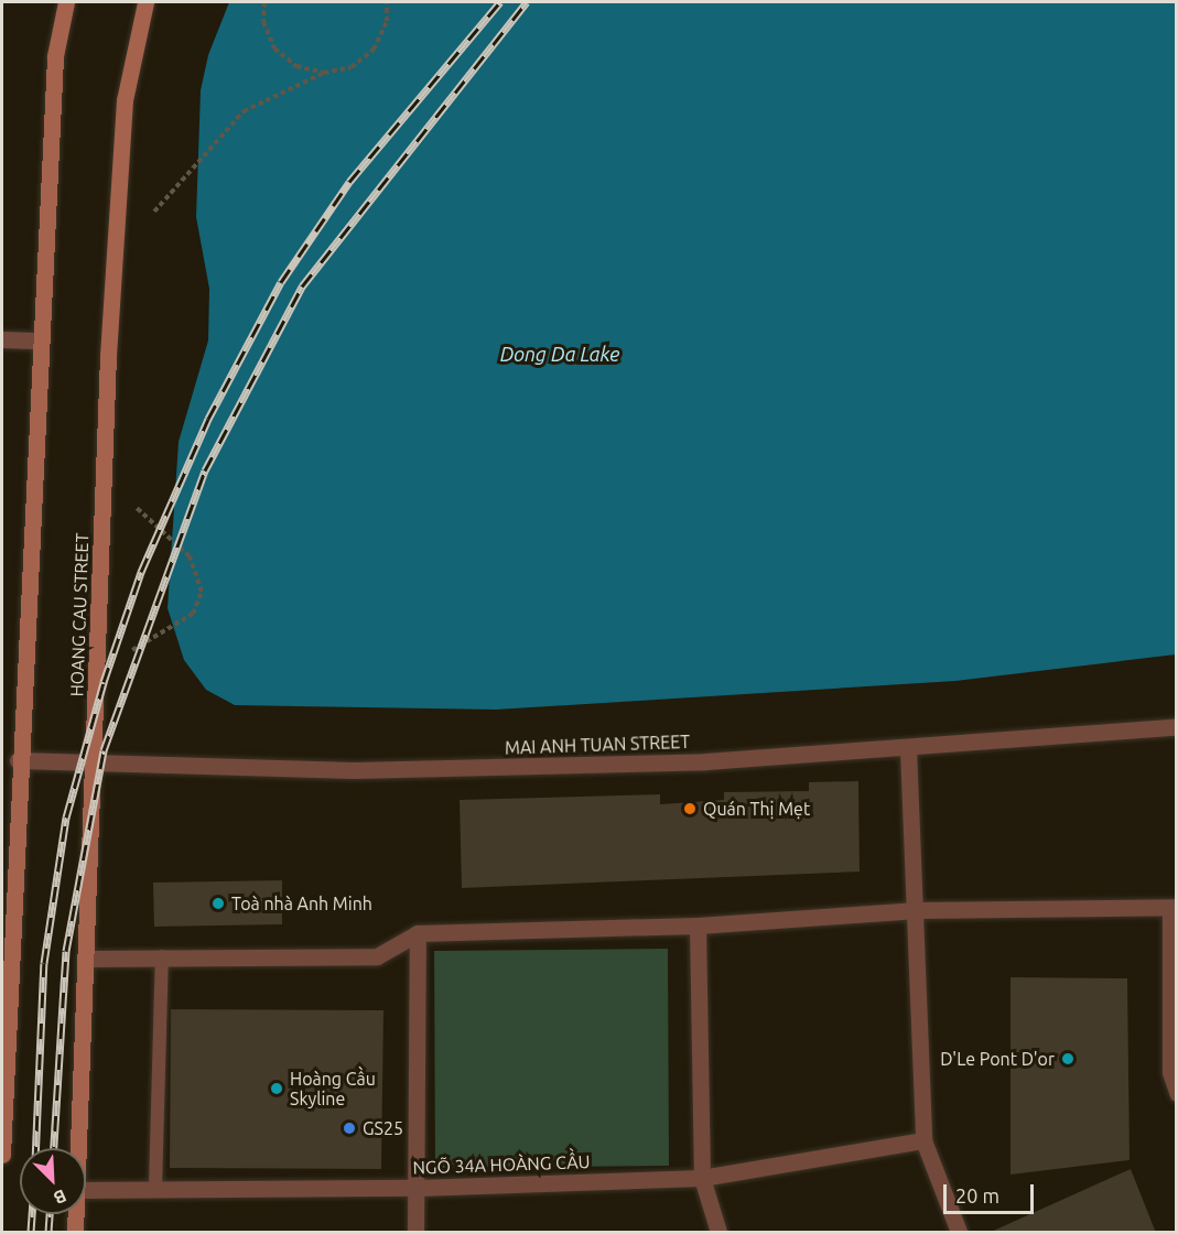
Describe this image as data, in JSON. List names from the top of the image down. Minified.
{"streets":{"main road":["HOANG CAU STREET"],"street":["MAI ANH TUAN STREET","NGÕ 34A HOÀNG CẦU"]},"crossings":[["HOANG CAU STREET","MAI ANH TUAN STREET"]],"water":["Dong Da Lake"],"places":["Quán Thị Mẹt","Toà nhà Anh Minh","D'Le Pont D'or","Hoàng Cầu Skyline","GS25"],"scale_bar":"20 m","north":"bottom right"}
